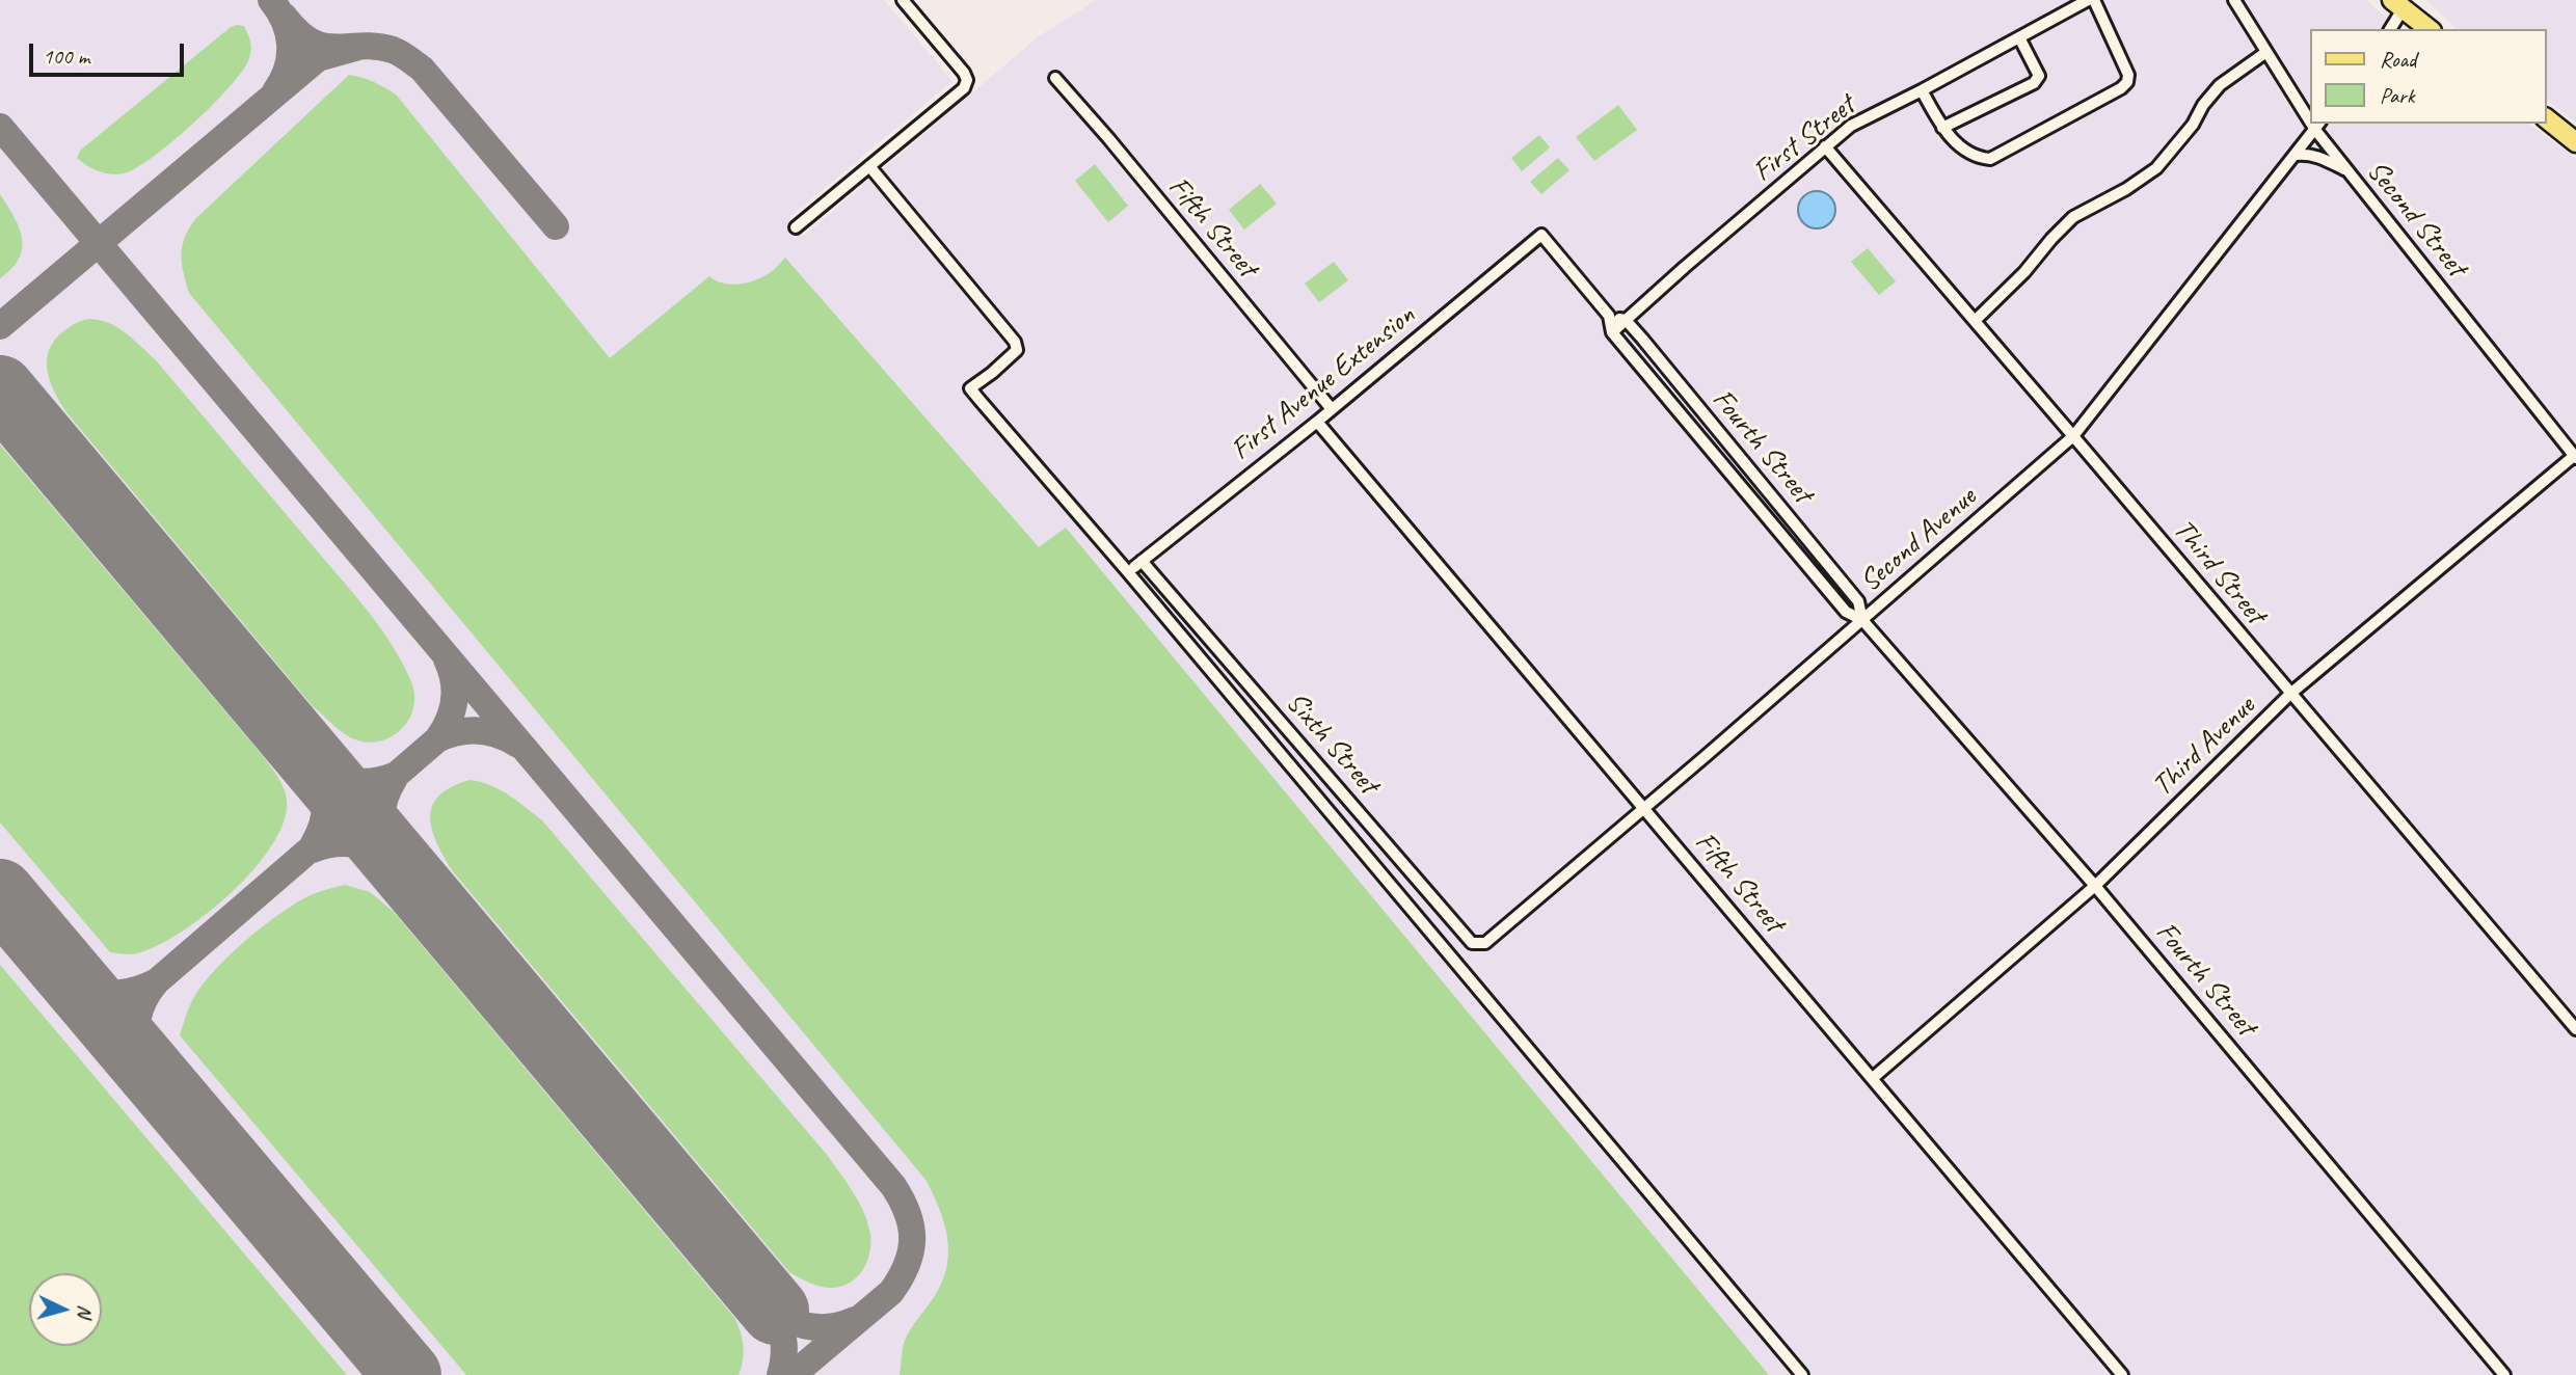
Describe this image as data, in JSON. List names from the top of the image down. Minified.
{"streets":{"street":["First Street","Second Street","Fifth Street","First Avenue Extension","Fourth Street","Second Avenue","Third Street","Sixth Street","Third Avenue"]},"crossings":[["First Street","Fourth Street"],["First Street","Third Street"],["Second Street","Second Avenue"],["Second Street","Third Avenue"],["Fifth Street","First Avenue Extension"],["Fifth Street","Second Avenue"],["Fifth Street","Third Avenue"],["First Avenue Extension","Fourth Street"],["First Avenue Extension","Sixth Street"],["Fourth Street","Second Avenue"],["Fourth Street","Third Avenue"],["Second Avenue","Third Street"],["Second Avenue","Sixth Street"],["Third Street","Third Avenue"]],"legend":["Road","Park"],"scale_bar":"100 m","north":"right"}
